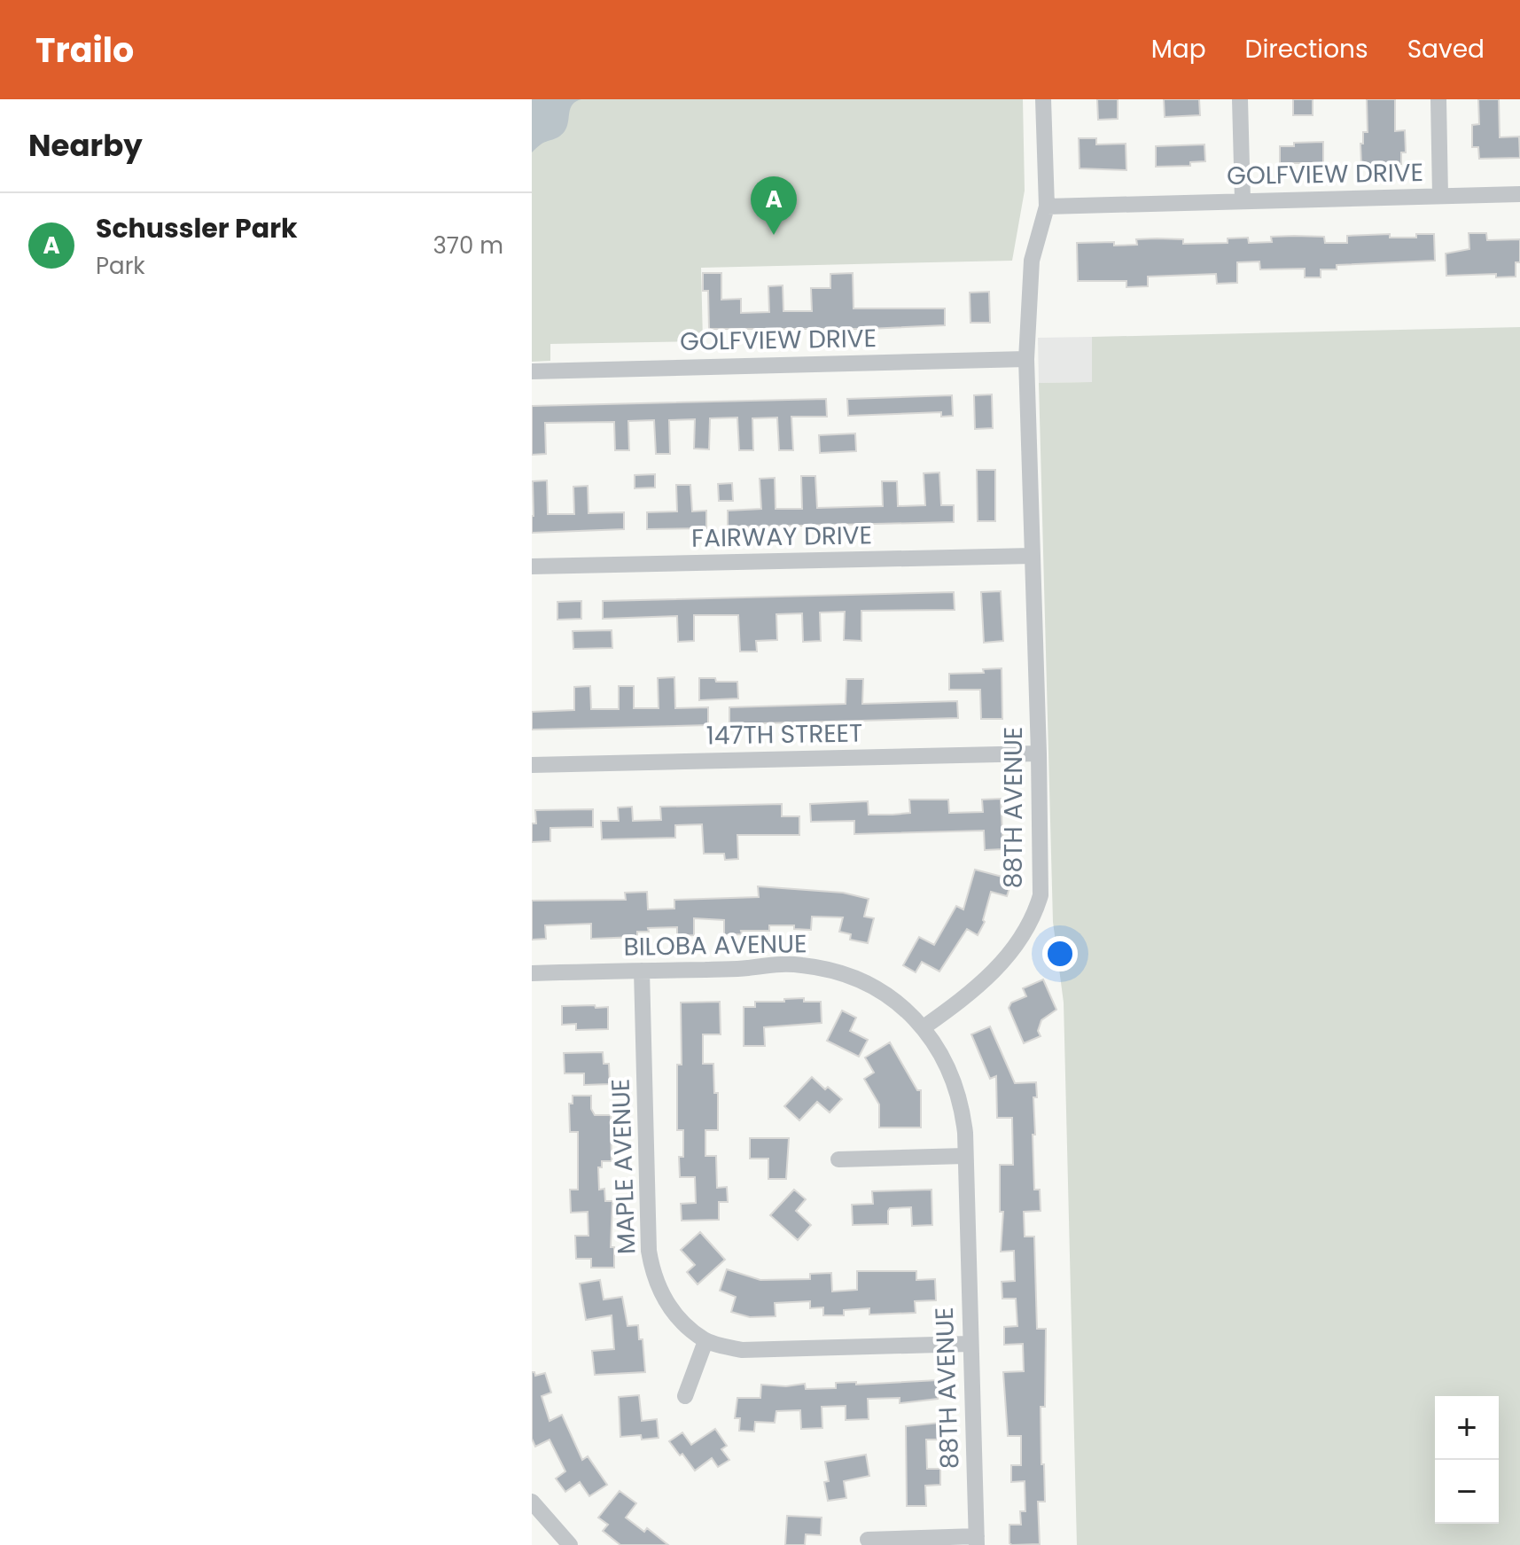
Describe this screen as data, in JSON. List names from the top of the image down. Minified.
{"streets":{"street":["GOLFVIEW DRIVE","FAIRWAY DRIVE","147TH STREET","88TH AVENUE","BILOBA AVENUE","MAPLE AVENUE"]},"crossings":[["GOLFVIEW DRIVE","88TH AVENUE"],["FAIRWAY DRIVE","88TH AVENUE"],["147TH STREET","88TH AVENUE"],["88TH AVENUE","BILOBA AVENUE"],["88TH AVENUE","MAPLE AVENUE"],["BILOBA AVENUE","MAPLE AVENUE"]],"page":{"header":"Trailo","nav":["Map","Directions","Saved"],"heading":"Nearby","pins":"A","list":[{"mark":"A","name":"Schussler Park","note":"Park","value":"370 m"}],"map_buttons":["+","−"]}}
